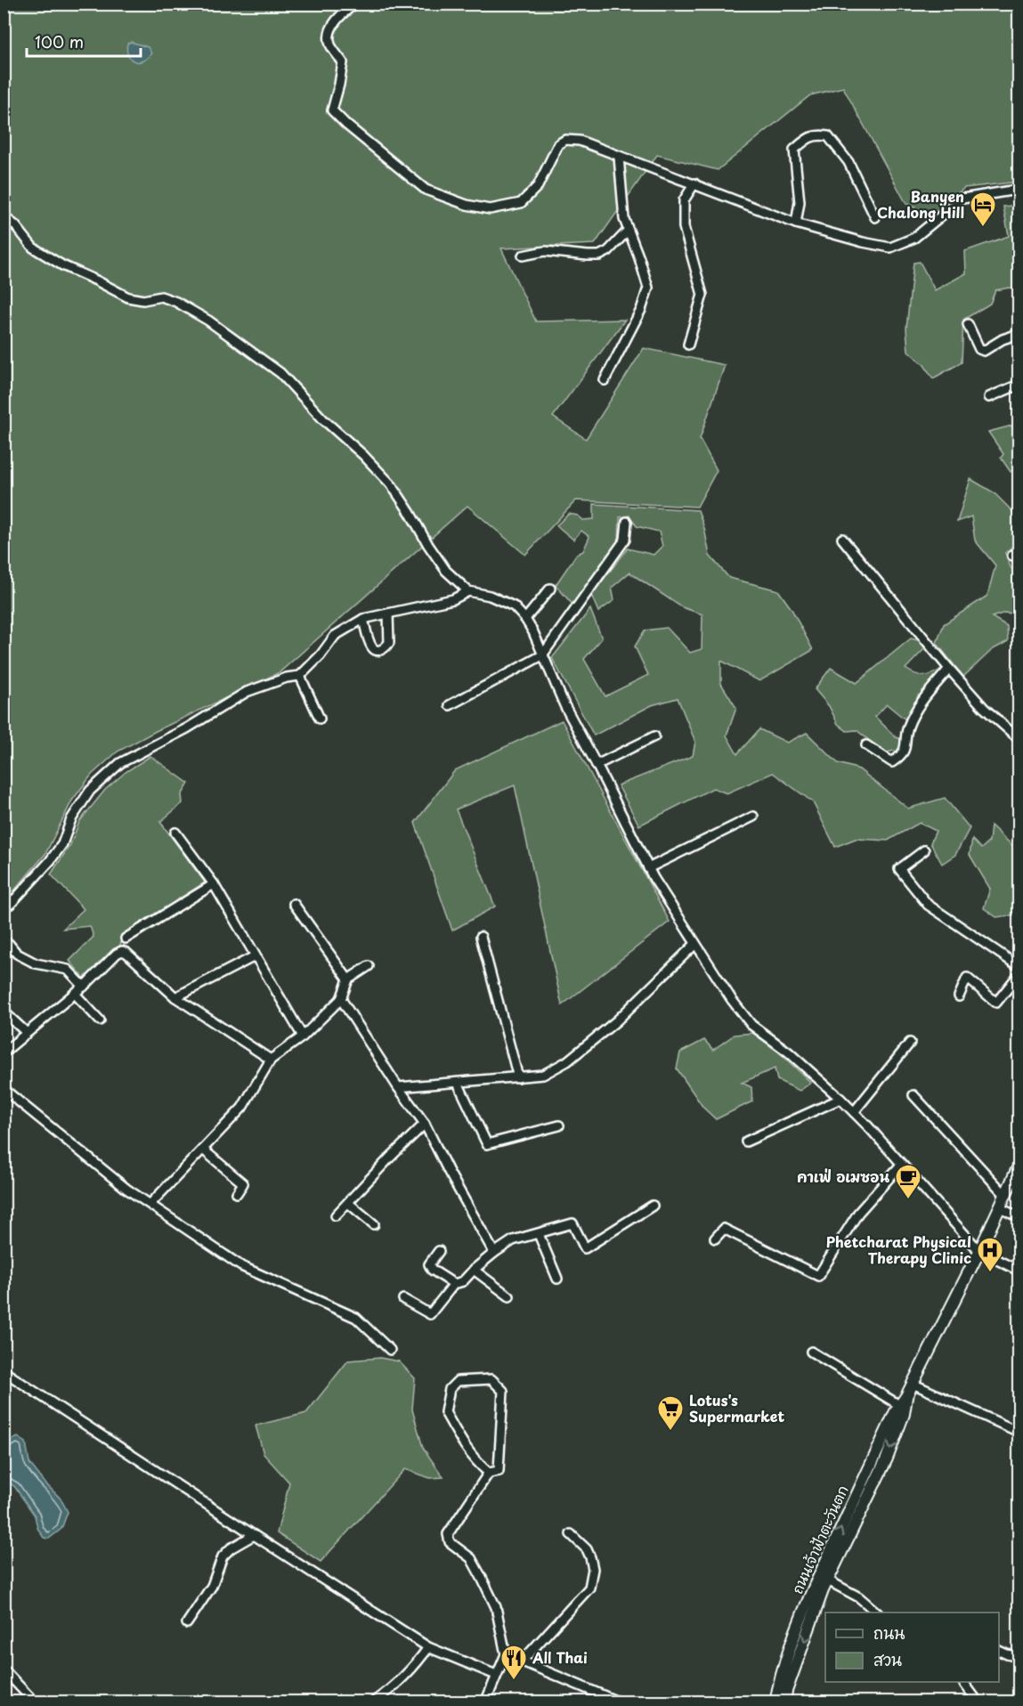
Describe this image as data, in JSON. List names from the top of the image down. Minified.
{"streets":{"main road":["ถนนเจ้าฟ้าตะวันตก"]},"places":{"hotel":["Banyen Chalong Hill"],"cafe":["คาเฟ่ อเมซอน"],"hospital":["Phetcharat Physical Therapy Clinic"],"supermarket":["Lotus's Supermarket"],"restaurant":["All Thai"]},"legend":["ถนน","สวน"],"scale_bar":"100 m"}
